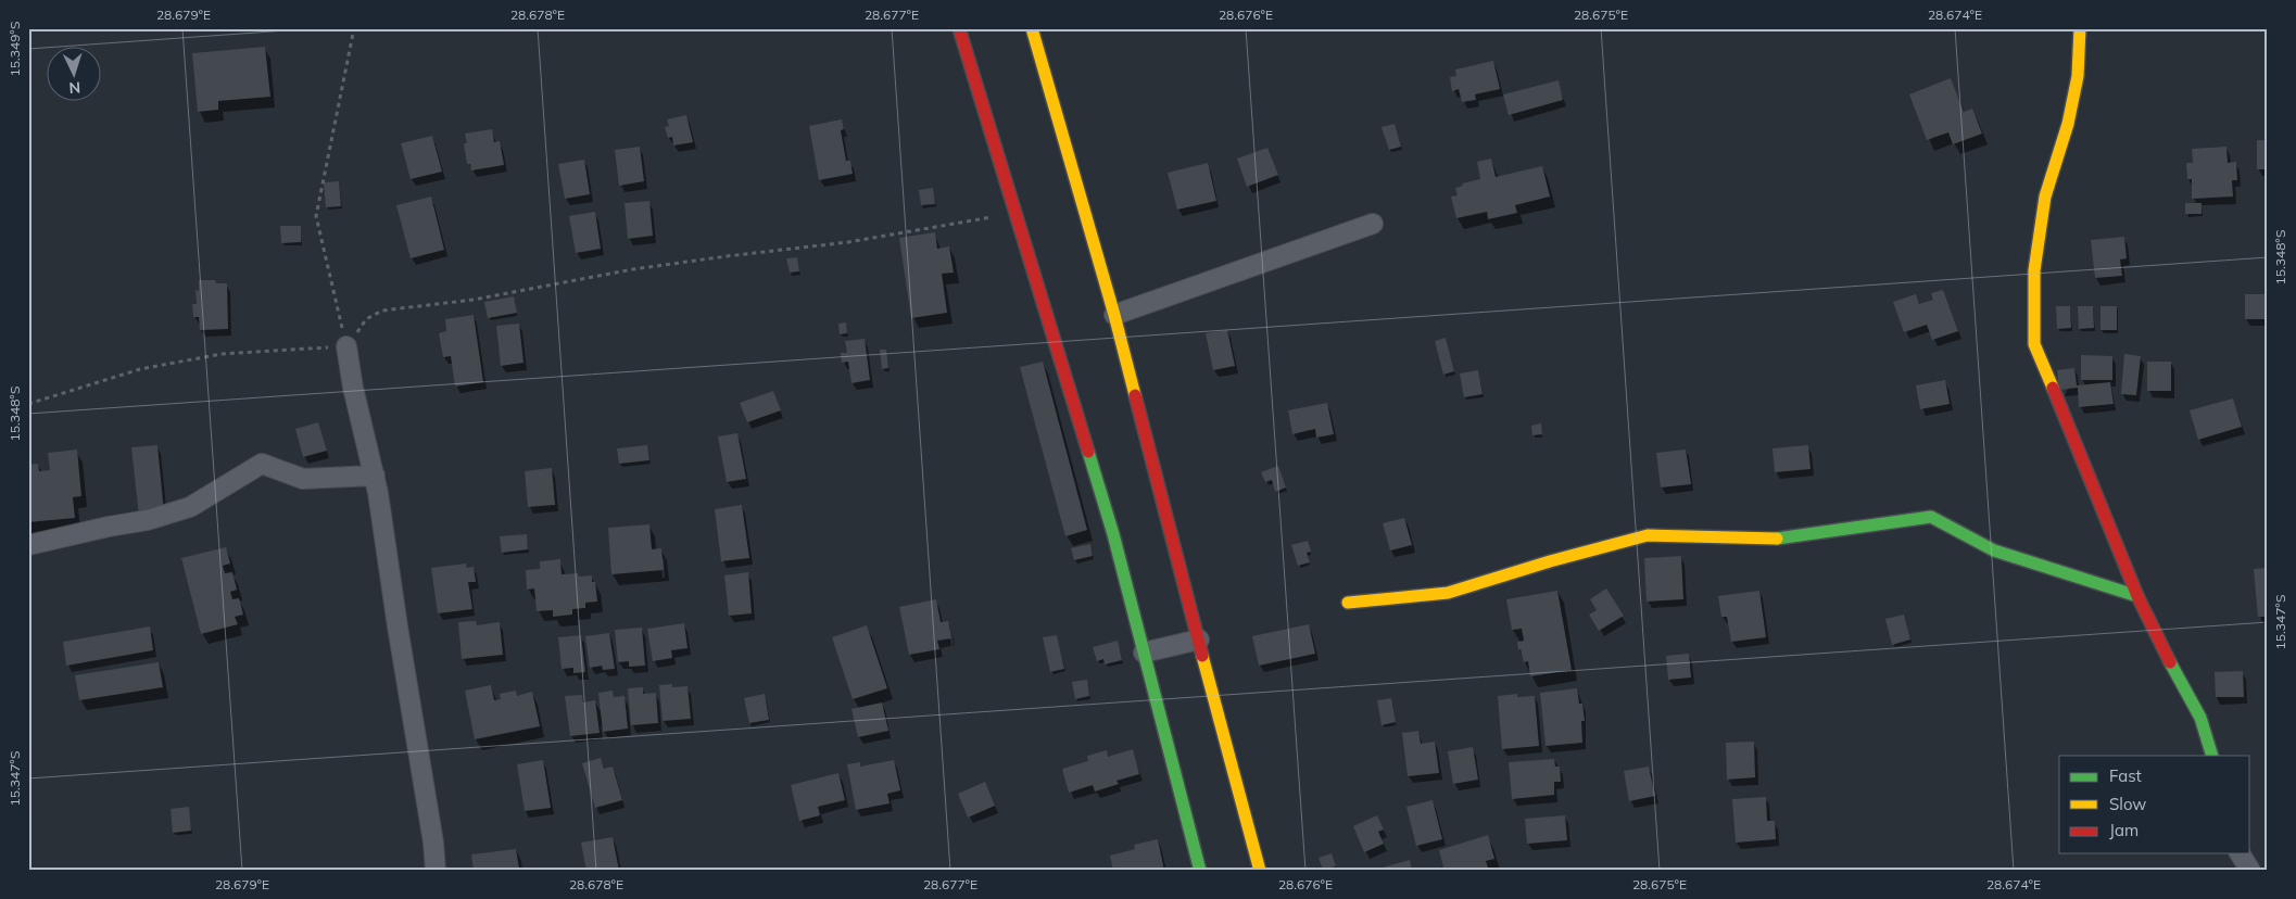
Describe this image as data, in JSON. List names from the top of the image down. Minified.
{"legend":["Fast","Slow","Jam"],"north":"bottom","coordinates":["28.679°E","28.678°E","28.677°E","28.676°E","28.675°E","28.674°E","15.349°S","15.348°S","15.347°S"]}
